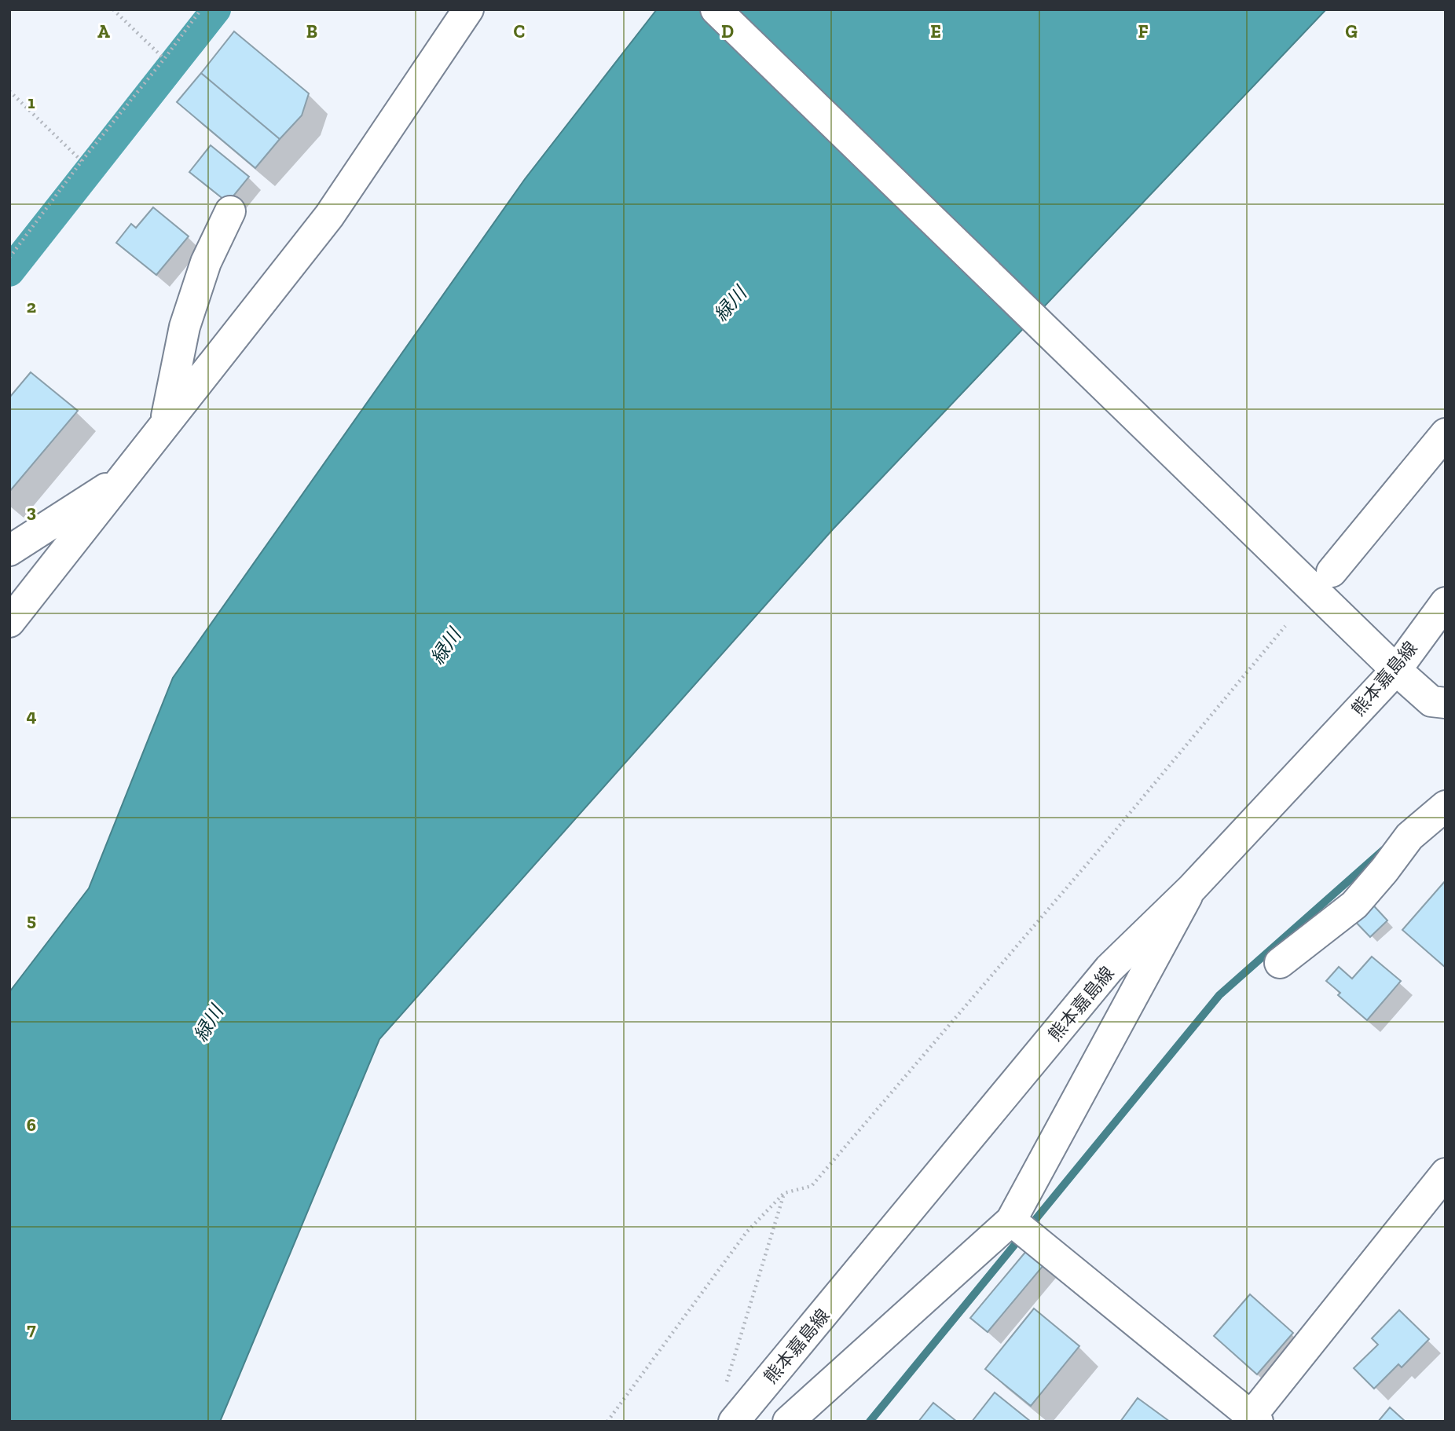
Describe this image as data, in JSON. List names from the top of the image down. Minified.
{"streets":{"street":["熊本嘉島線"]},"water":["緑川"],"grid":{"columns":["A","B","C","D","E","F","G"],"rows":["1","2","3","4","5","6","7"]}}
